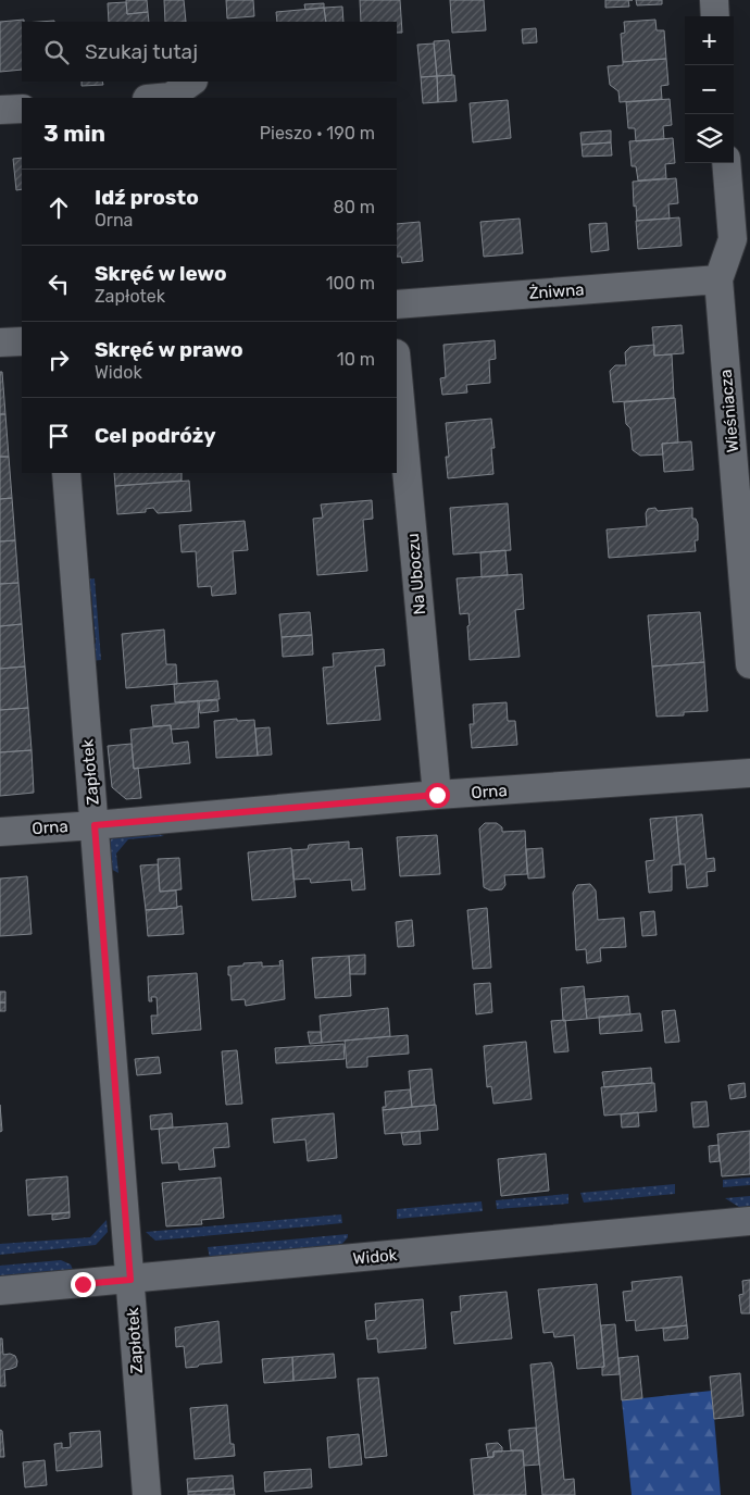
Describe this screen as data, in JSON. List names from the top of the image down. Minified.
{"streets":{"street":["Żniwna","Wieśniacza","Na Uboczu","Zapłotek","Orna","Widok"]},"crossings":[["Żniwna","Wieśniacza"],["Na Uboczu","Orna"],["Zapłotek","Orna"],["Zapłotek","Widok"]],"page":{"map_buttons":["+","−"],"search":"Szukaj tutaj","heading":["3 min","Pieszo · 190 m"],"list":[["Idź prosto","Orna","80 m"],["Skręć w lewo","Zapłotek","100 m"],["Skręć w prawo","Widok","10 m"],"Cel podróży"]}}
